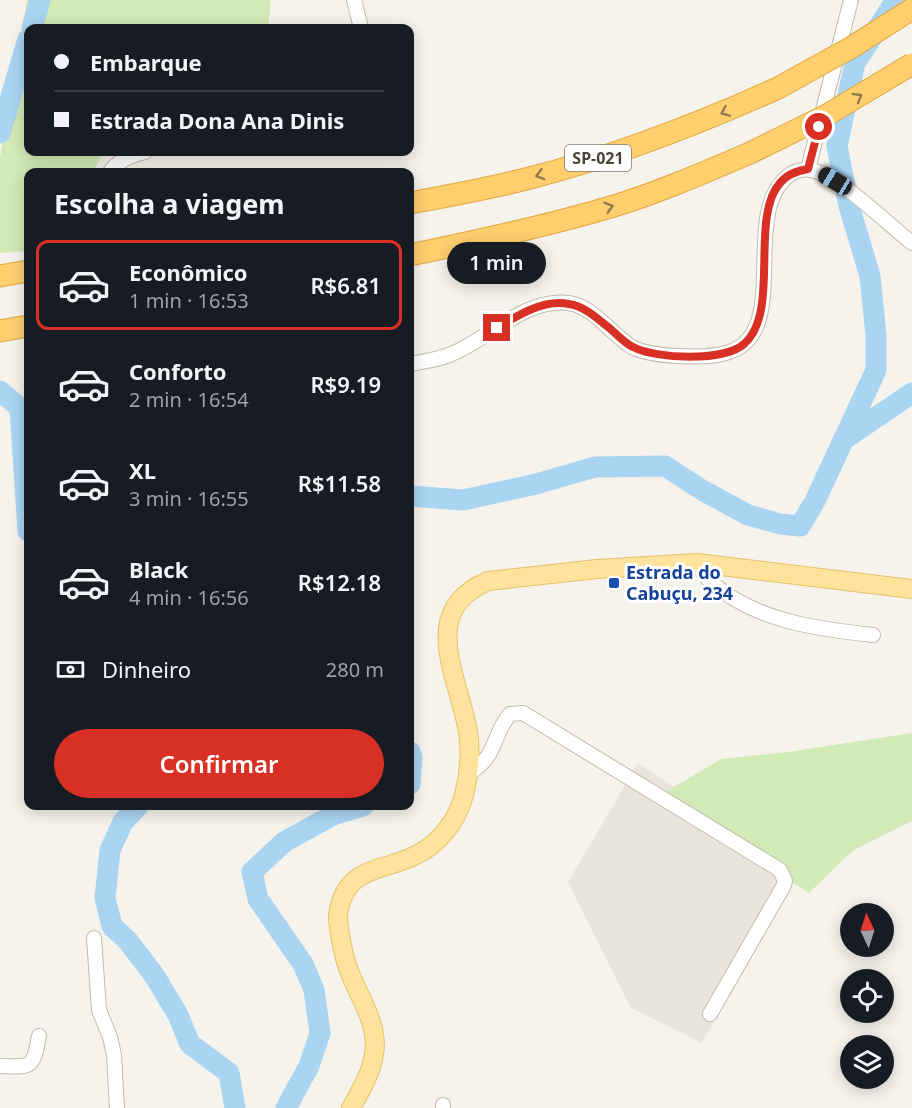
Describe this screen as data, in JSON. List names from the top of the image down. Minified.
{"streets":{"highway":["SP-021"]},"places":{"transit":["Estrada do Cabuçu, 234"]},"north":"top","page":{"banner":["Embarque","Estrada Dona Ana Dinis"],"heading":"Escolha a viagem","list":[{"name":"Econômico","note":"1 min · 16:53","value":"R$6.81"},{"name":"Conforto","note":"2 min · 16:54","value":"R$9.19"},{"name":"XL","note":"3 min · 16:55","value":"R$11.58"},{"name":"Black","note":"4 min · 16:56","value":"R$12.18"}],"bubble":"1 min","pay":["Dinheiro","280 m"],"buttons":"Confirmar"}}
